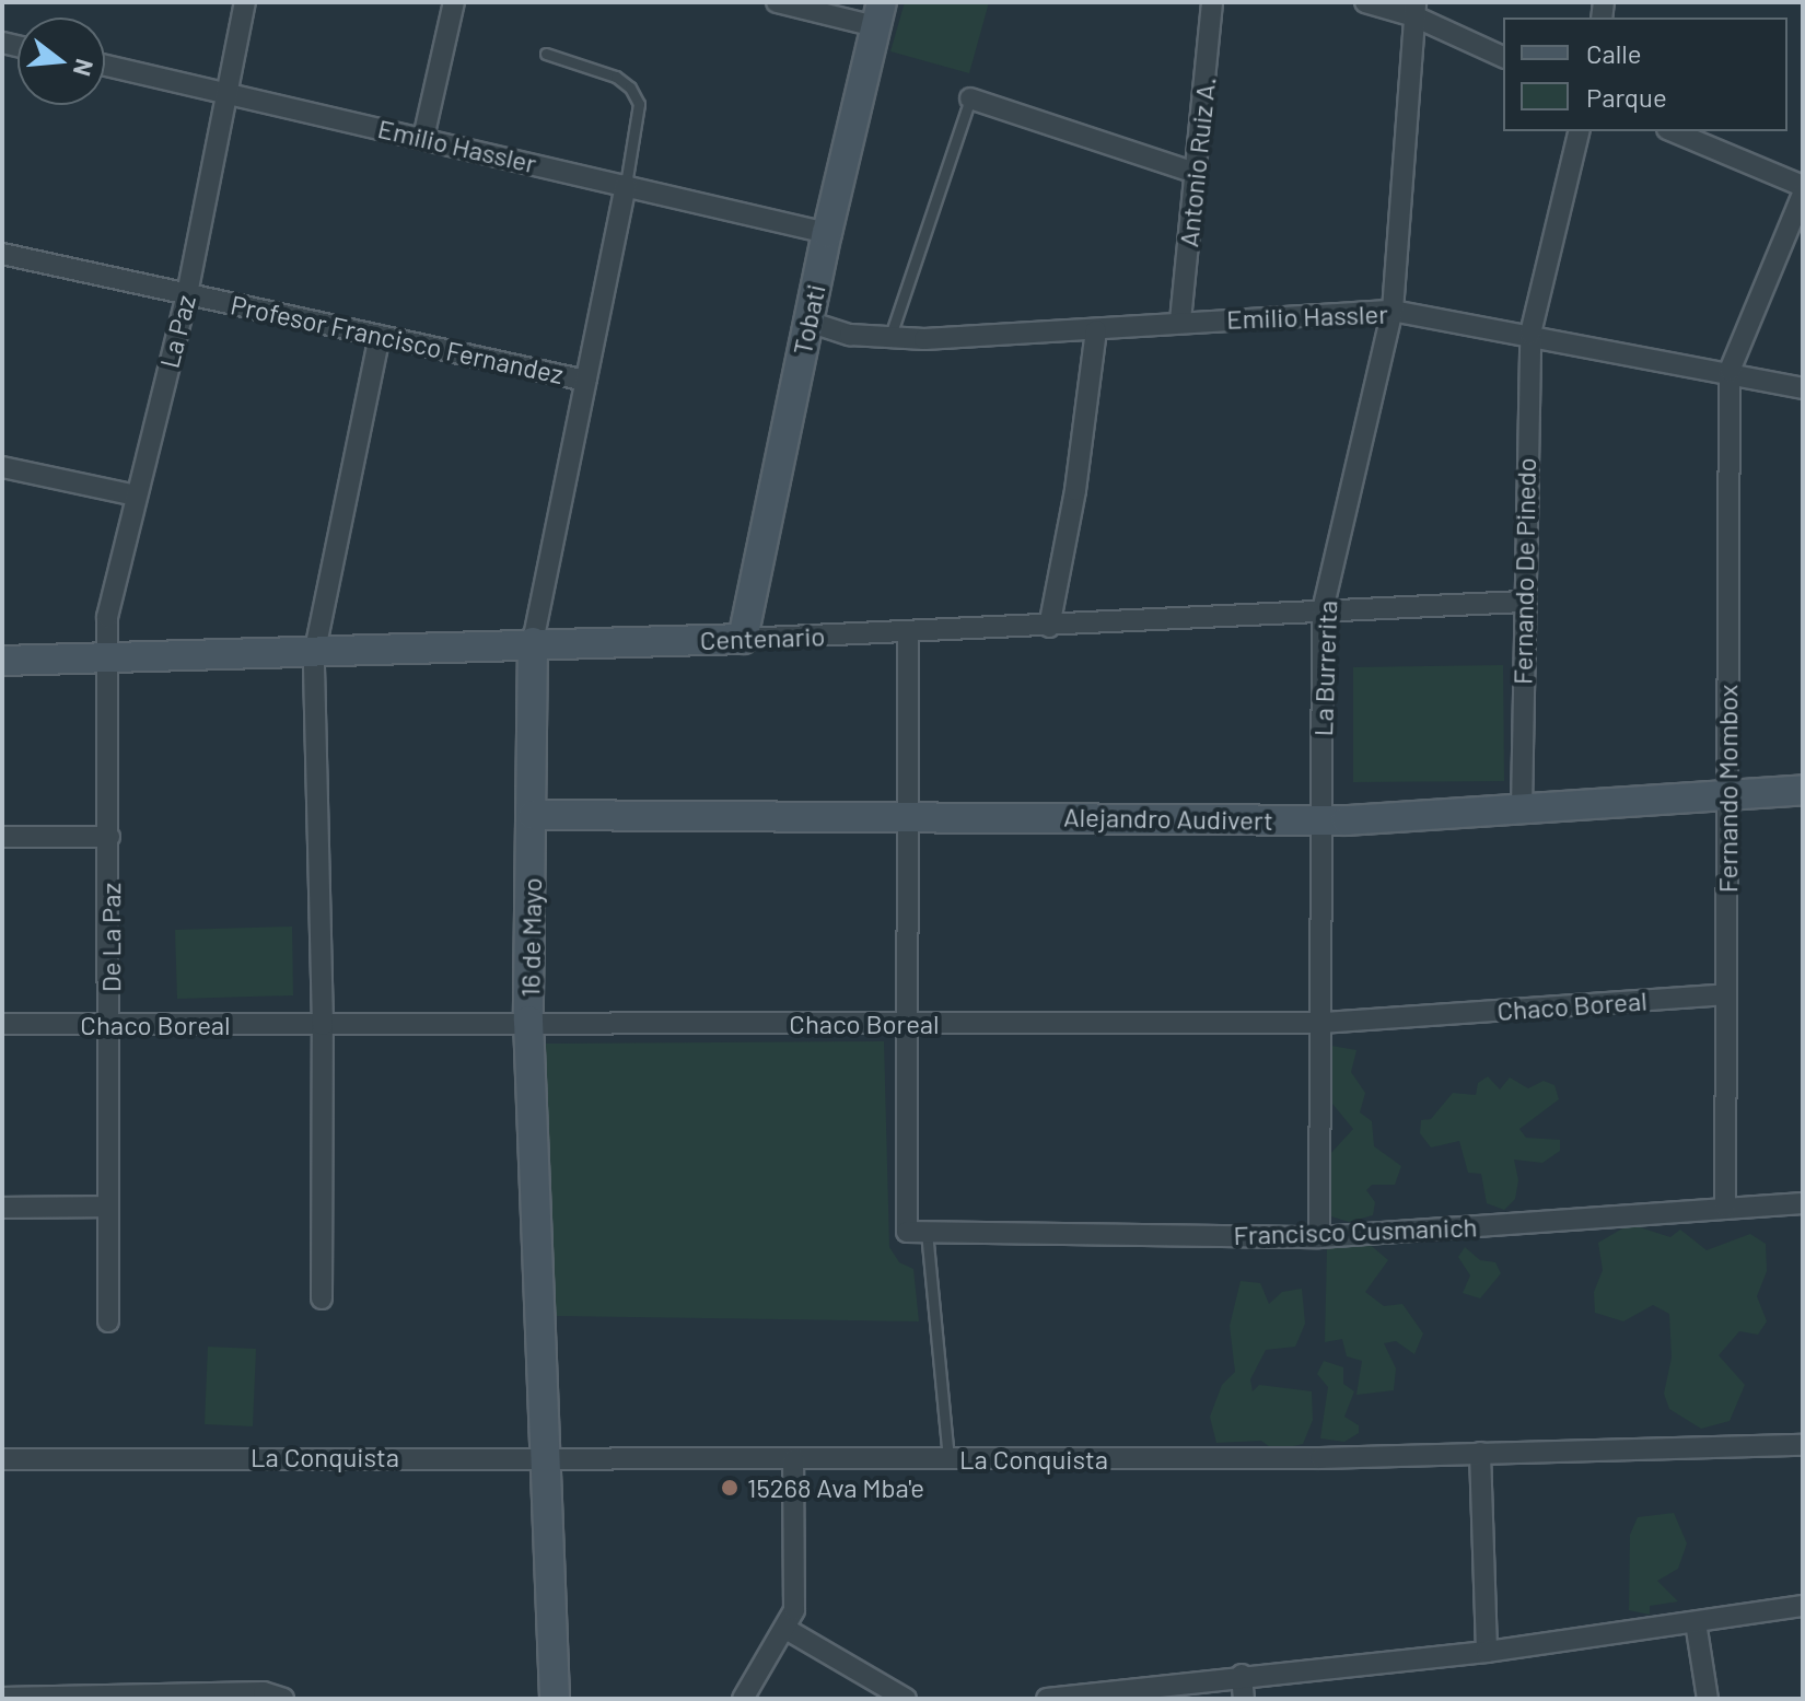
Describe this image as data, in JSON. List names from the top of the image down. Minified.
{"streets":{"street":["Emilio Hassler","Antonio Ruiz A.","Tobati","La Paz","Profesor Francisco Fernandez","Fernando De Pinedo","Centenario","La Burrerita","Fernando Mombox","Alejandro Audivert","De La Paz","16 de Mayo","Chaco Boreal","Francisco Cusmanich","La Conquista"]},"crossings":[["Emilio Hassler","Antonio Ruiz A."],["Emilio Hassler","Tobati"],["Emilio Hassler","La Paz"],["Emilio Hassler","Fernando De Pinedo"],["Emilio Hassler","La Burrerita"],["Emilio Hassler","Fernando Mombox"],["Emilio Hassler","16 de Mayo"],["Tobati","Centenario"],["La Paz","Profesor Francisco Fernandez"],["La Paz","Centenario"],["La Paz","De La Paz"],["Profesor Francisco Fernandez","16 de Mayo"],["Fernando De Pinedo","Centenario"],["Fernando De Pinedo","Alejandro Audivert"],["Centenario","La Burrerita"],["Centenario","De La Paz"],["Centenario","16 de Mayo"],["La Burrerita","Alejandro Audivert"],["La Burrerita","Chaco Boreal"],["La Burrerita","Francisco Cusmanich"],["Fernando Mombox","Alejandro Audivert"],["Fernando Mombox","Chaco Boreal"],["Fernando Mombox","Francisco Cusmanich"],["Alejandro Audivert","16 de Mayo"],["De La Paz","Chaco Boreal"],["16 de Mayo","Chaco Boreal"],["16 de Mayo","La Conquista"]],"places":["15268 Ava Mba'e"],"legend":["Calle","Parque"],"north":"right"}
